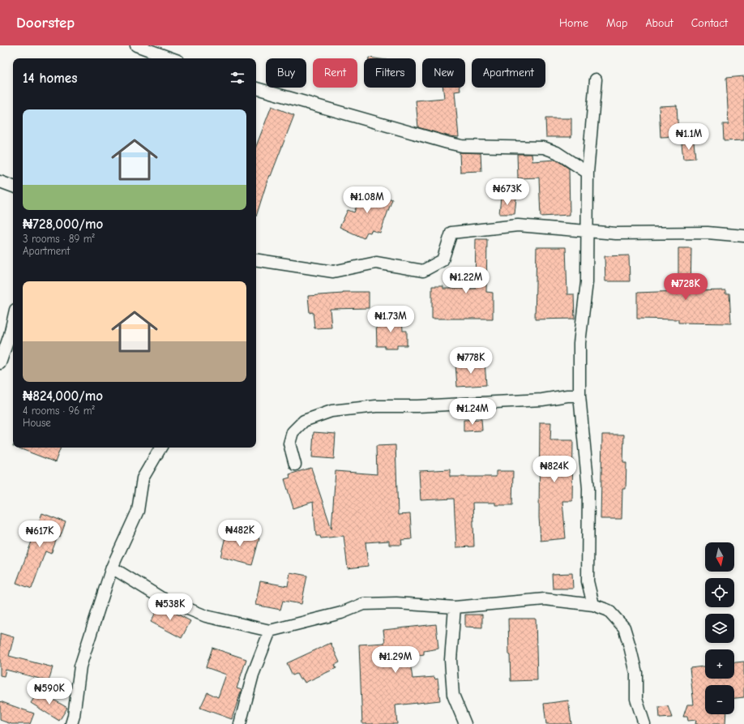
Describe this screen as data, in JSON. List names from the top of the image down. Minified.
{"north":"bottom","page":{"header":"Doorstep","nav":["Home","Map","About","Contact"],"chip":["Buy","Rent","Filters","New","Apartment"],"heading":"14 homes","list":[{"name":"₦728,000/mo","note":"3 rooms · 89 m² · Apartment"},{"name":"₦824,000/mo","note":"4 rooms · 96 m² · House"}],"price":["₦1.1M","₦673K","₦1.08M","₦1.22M","₦728K","₦1.73M","₦778K","₦1.24M","₦824K","₦482K","₦617K","₦538K","₦1.29M","₦590K"],"map_buttons":["+","−"]}}
